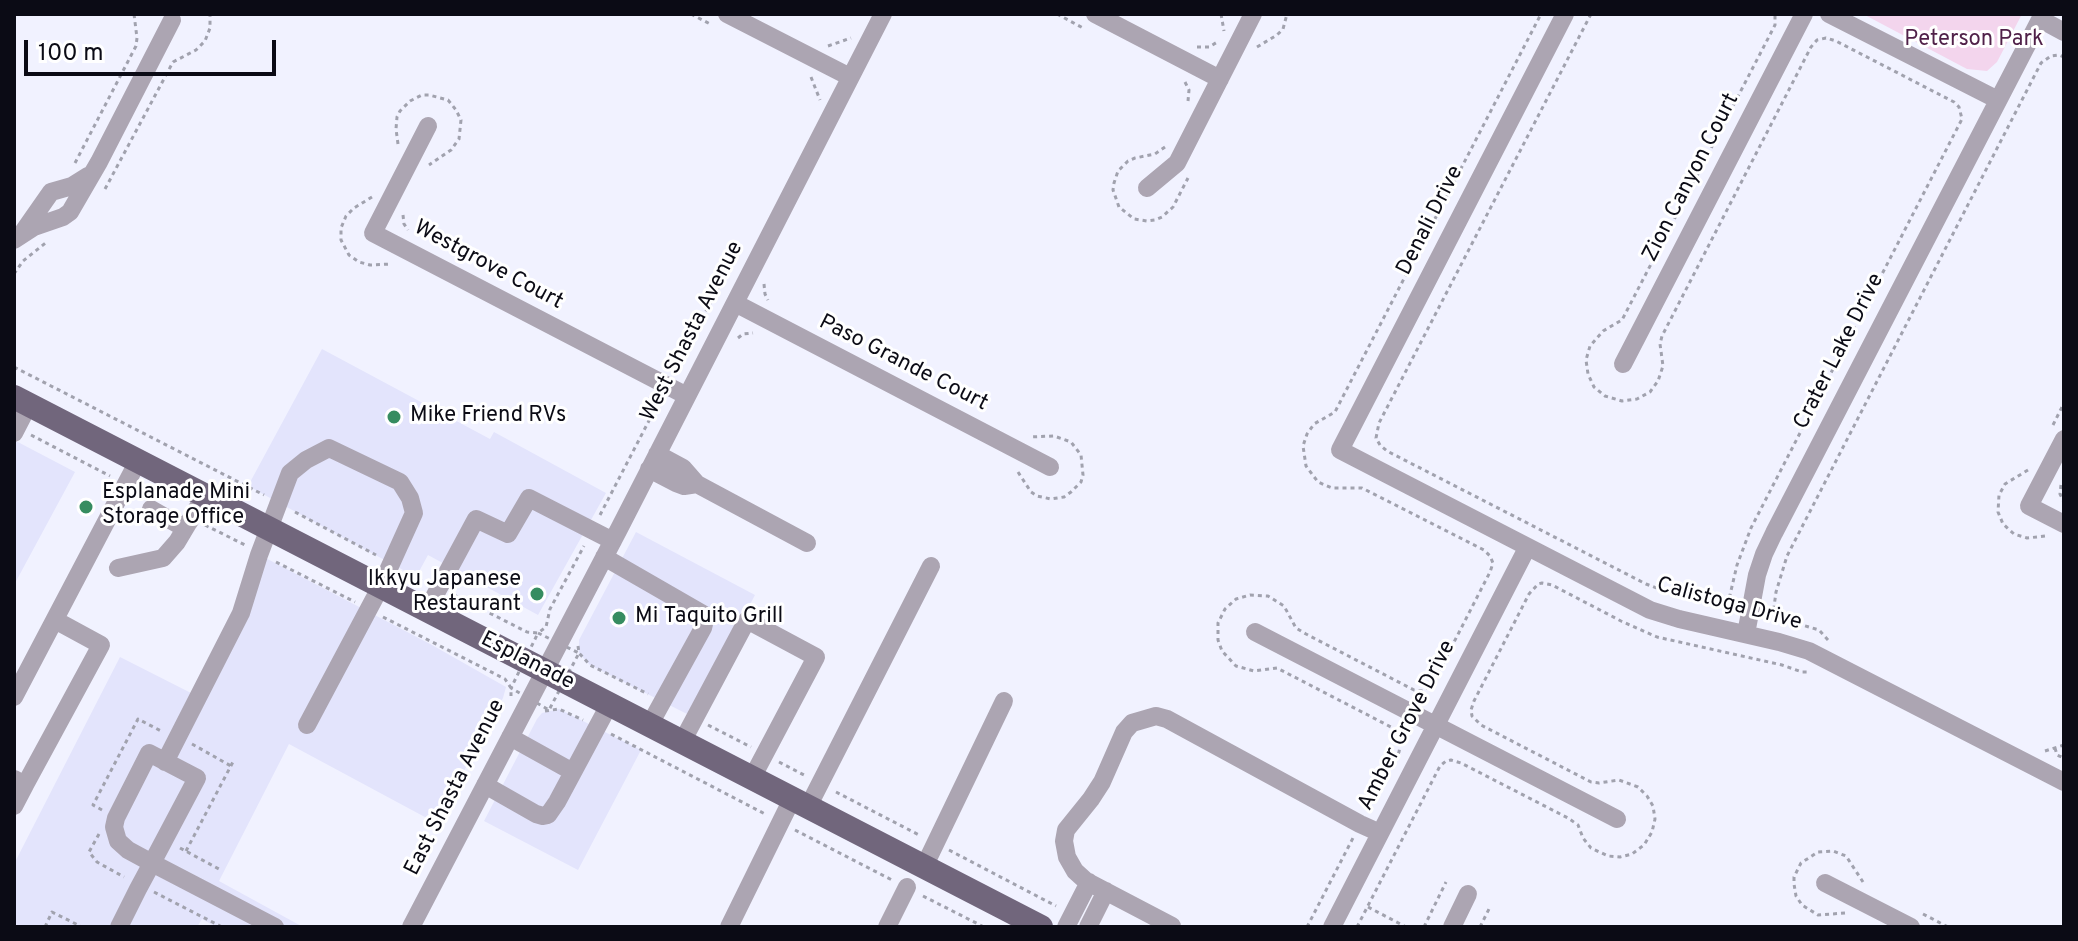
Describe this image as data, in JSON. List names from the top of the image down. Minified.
{"streets":{"main road":["Esplanade"],"street":["Zion Canyon Court","Denali Drive","Westgrove Court","West Shasta Avenue","Crater Lake Drive","Paso Grande Court","Calistoga Drive","Amber Grove Drive","East Shasta Avenue"]},"crossings":[["Denali Drive","Calistoga Drive"],["Westgrove Court","West Shasta Avenue"],["West Shasta Avenue","Paso Grande Court"],["West Shasta Avenue","Esplanade"],["West Shasta Avenue","East Shasta Avenue"],["Crater Lake Drive","Calistoga Drive"],["Calistoga Drive","Amber Grove Drive"],["Esplanade","East Shasta Avenue"]],"parks":["Peterson Park"],"places":["Mike Friend RVs","Esplanade Mini Storage Office","Ikkyu Japanese Restaurant","Mi Taquito Grill"],"scale_bar":"100 m"}
